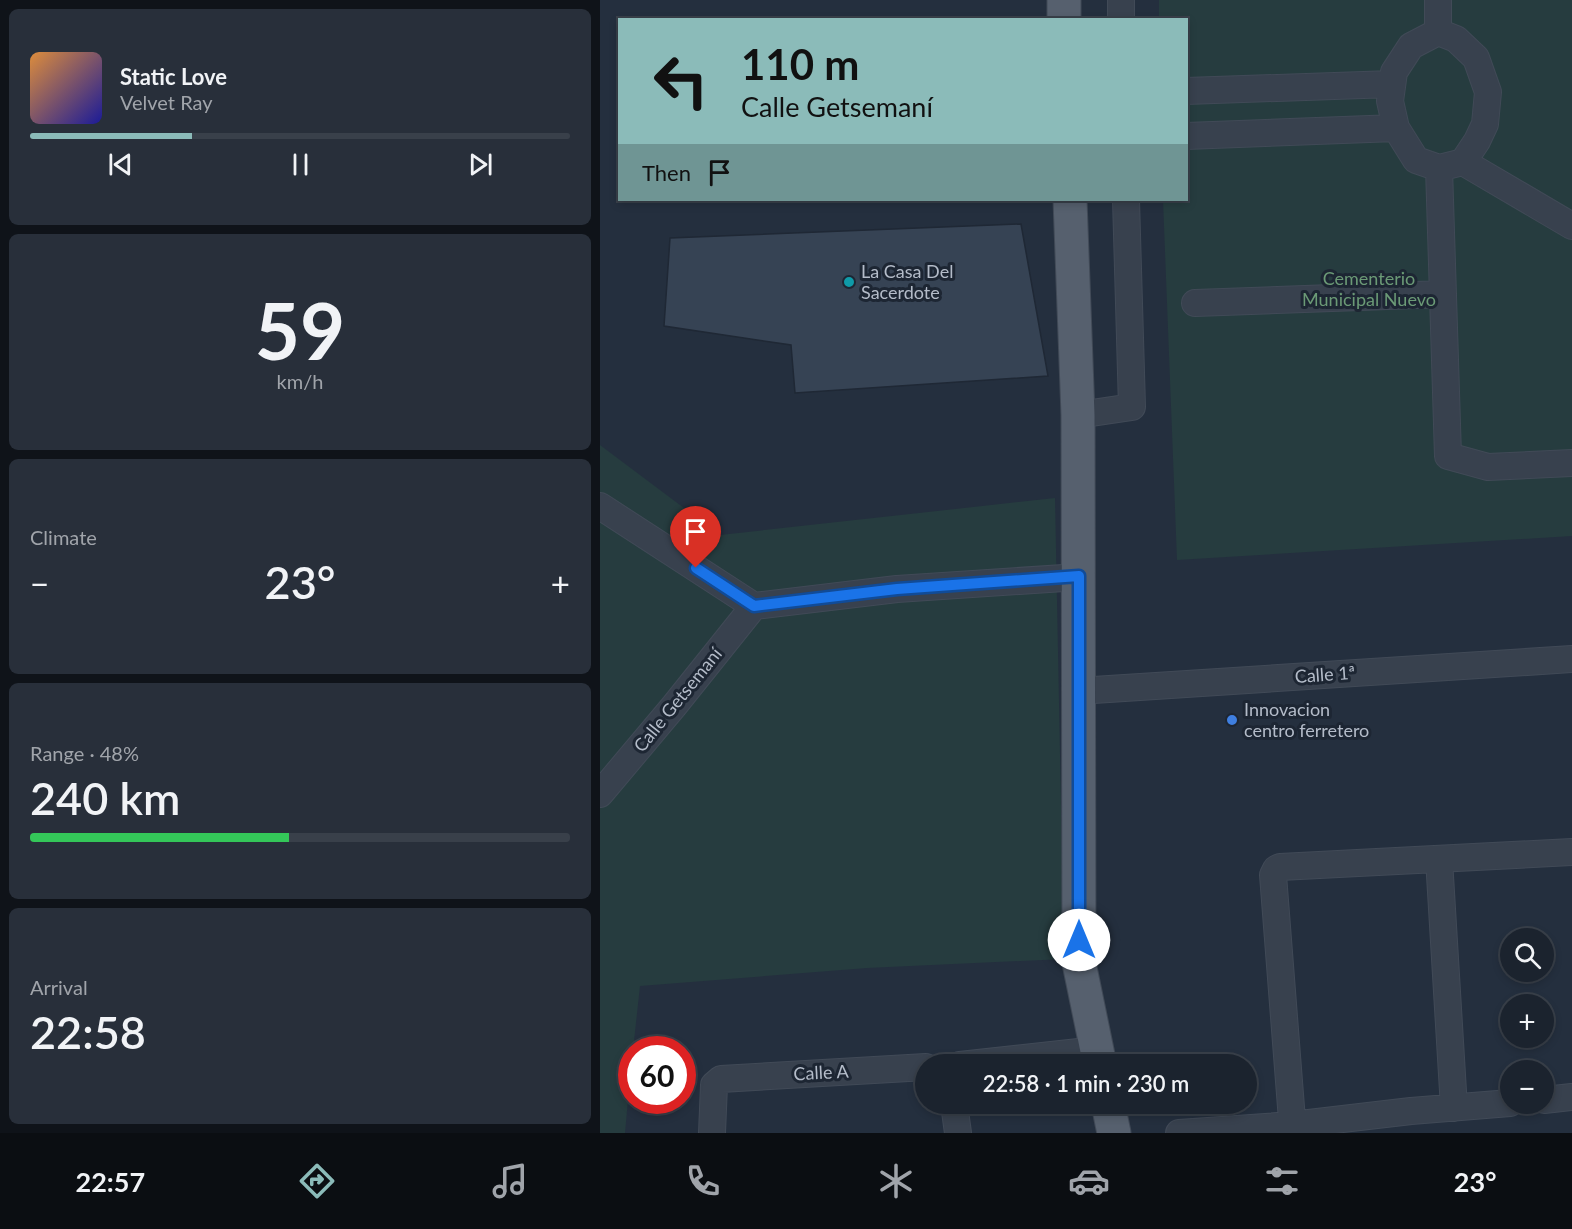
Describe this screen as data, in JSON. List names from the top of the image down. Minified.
{"streets":{"street":["Calle 1ª","Calle Getsemaní","Calle A"]},"parks":["Cementerio Municipal Nuevo"],"places":["La Casa Del Sacerdote","Innovacion centro ferretero"],"page":{"turn":["110 m","Calle Getsemaní"],"song":["Static Love","Velvet Ray"],"then":"Then","tile":[["59","km/h"],"Climate",["Range · 48%","240 km"],["Arrival","22:58"]],"heat":["−","23°","+"],"map_buttons":["+","−"],"limit":"60","trip":"22:58 · 1 min · 230 m","tabs":["22:57","23°"]}}
